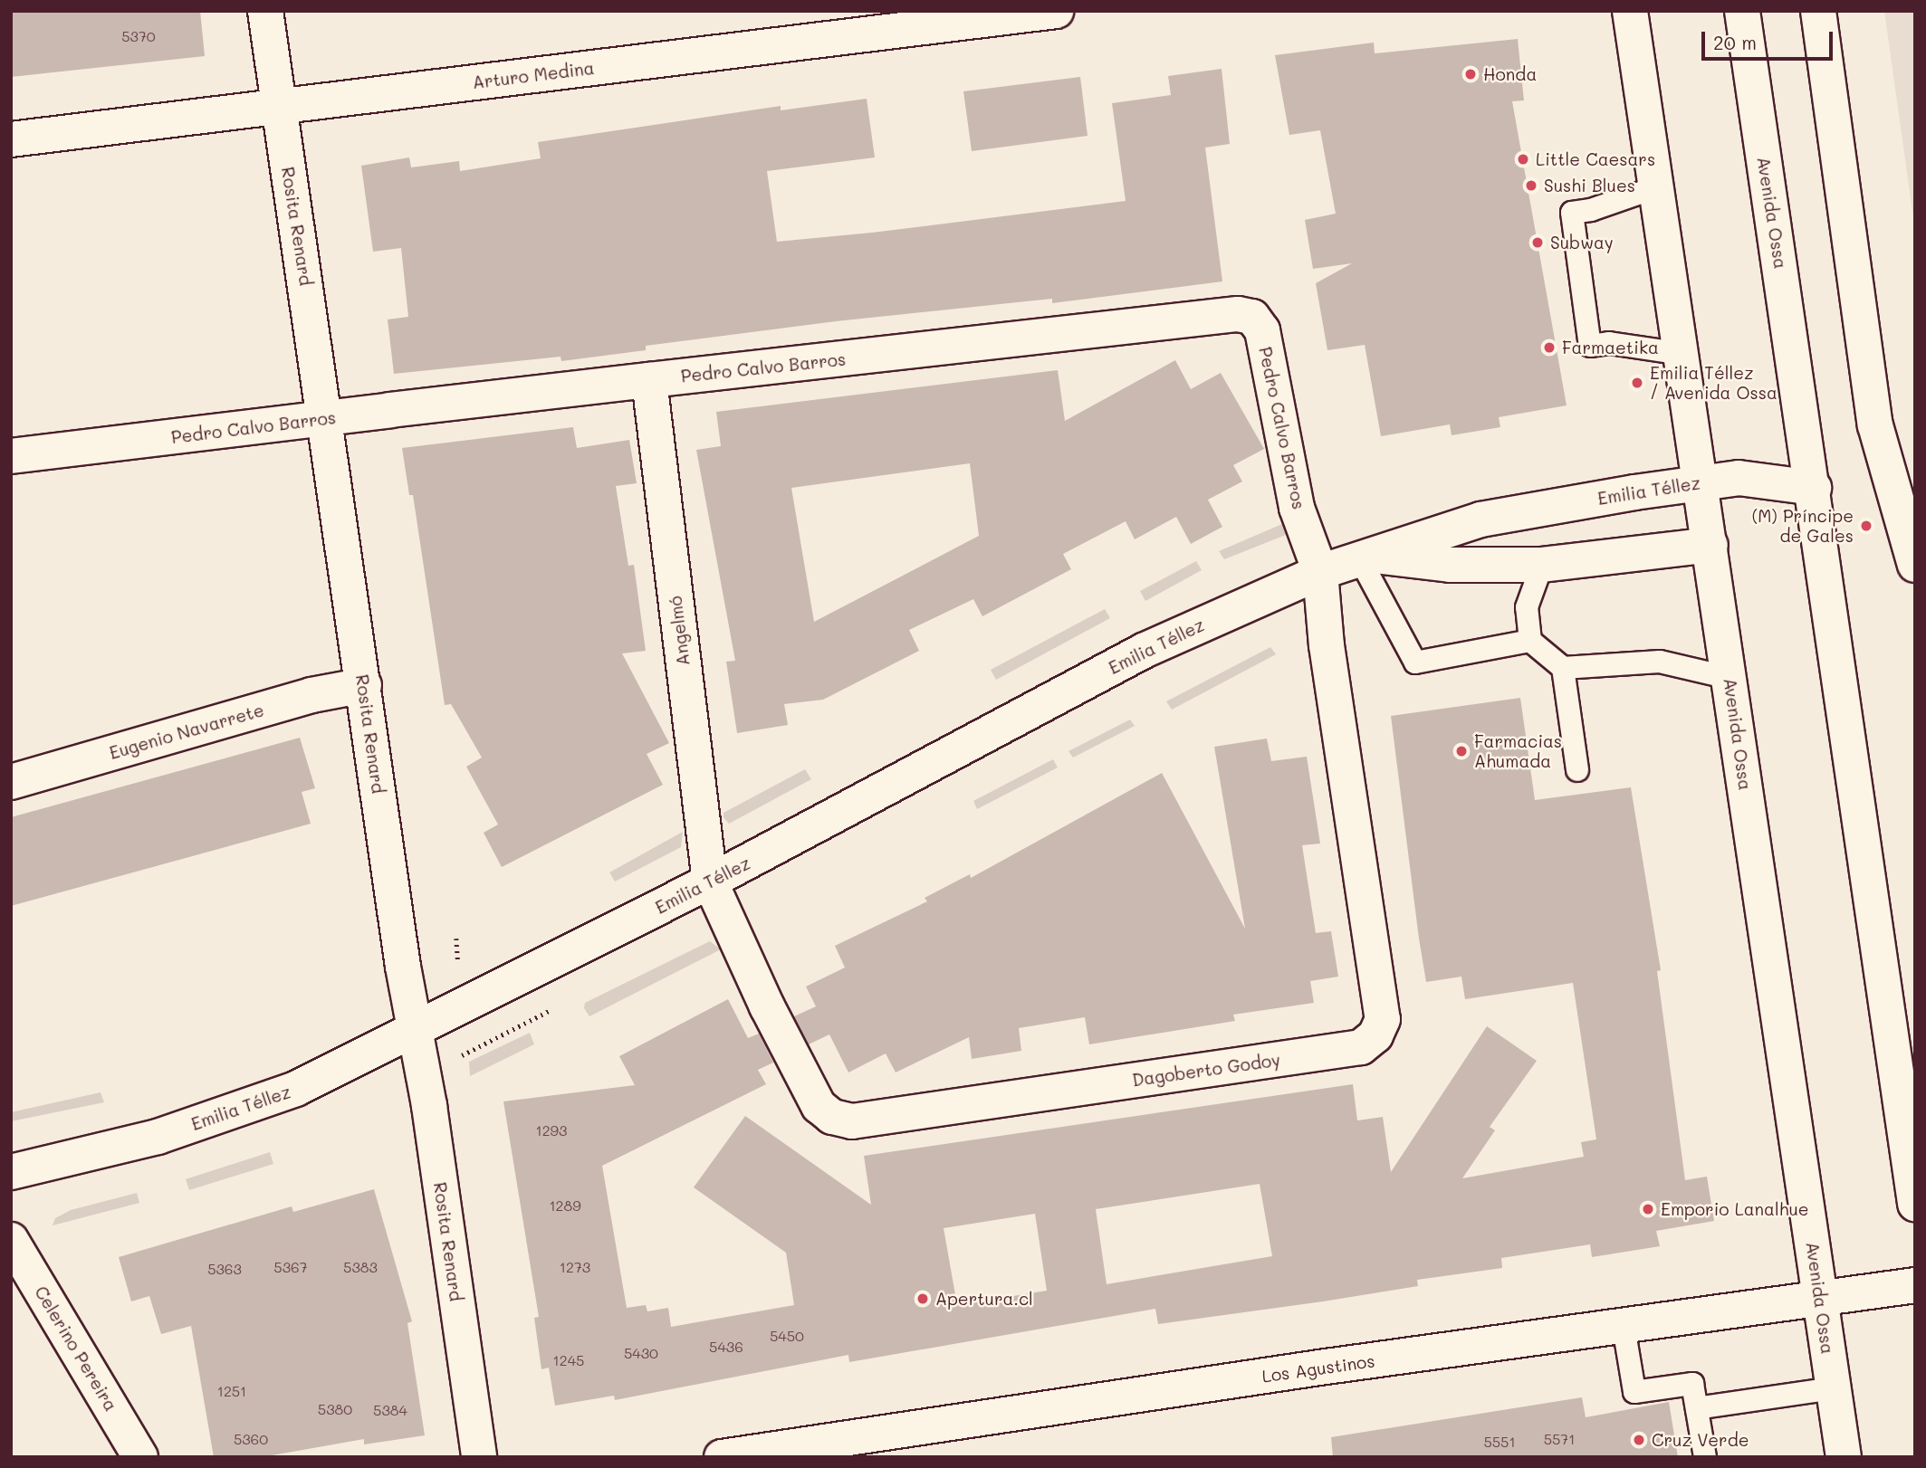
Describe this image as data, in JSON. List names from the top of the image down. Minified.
{"streets":{"street":["Arturo Medina","Avenida Ossa","Rosita Renard","Pedro Calvo Barros","Emilia Téllez","Angelmó","Eugenio Navarrete","Dagoberto Godoy","Celerino Pereira","Los Agustinos"]},"crossings":[["Arturo Medina","Rosita Renard"],["Avenida Ossa","Emilia Téllez"],["Avenida Ossa","Los Agustinos"],["Rosita Renard","Pedro Calvo Barros"],["Rosita Renard","Emilia Téllez"],["Rosita Renard","Eugenio Navarrete"],["Pedro Calvo Barros","Emilia Téllez"],["Pedro Calvo Barros","Angelmó"],["Pedro Calvo Barros","Dagoberto Godoy"],["Emilia Téllez","Angelmó"],["Emilia Téllez","Dagoberto Godoy"],["Angelmó","Dagoberto Godoy"]],"places":["Honda","Little Caesars","Sushi Blues","Subway","Farmaetika","Emilia Téllez / Avenida Ossa","(M) Príncipe de Gales","Farmacias Ahumada","Emporio Lanalhue","Apertura.cl","Cruz Verde"],"house_numbers":["5370","1293","1289","5367","5383","1273","5363","5450","5436","5430","1245","1251","5380","5384","5360","5571","5551"],"scale_bar":"20 m"}
